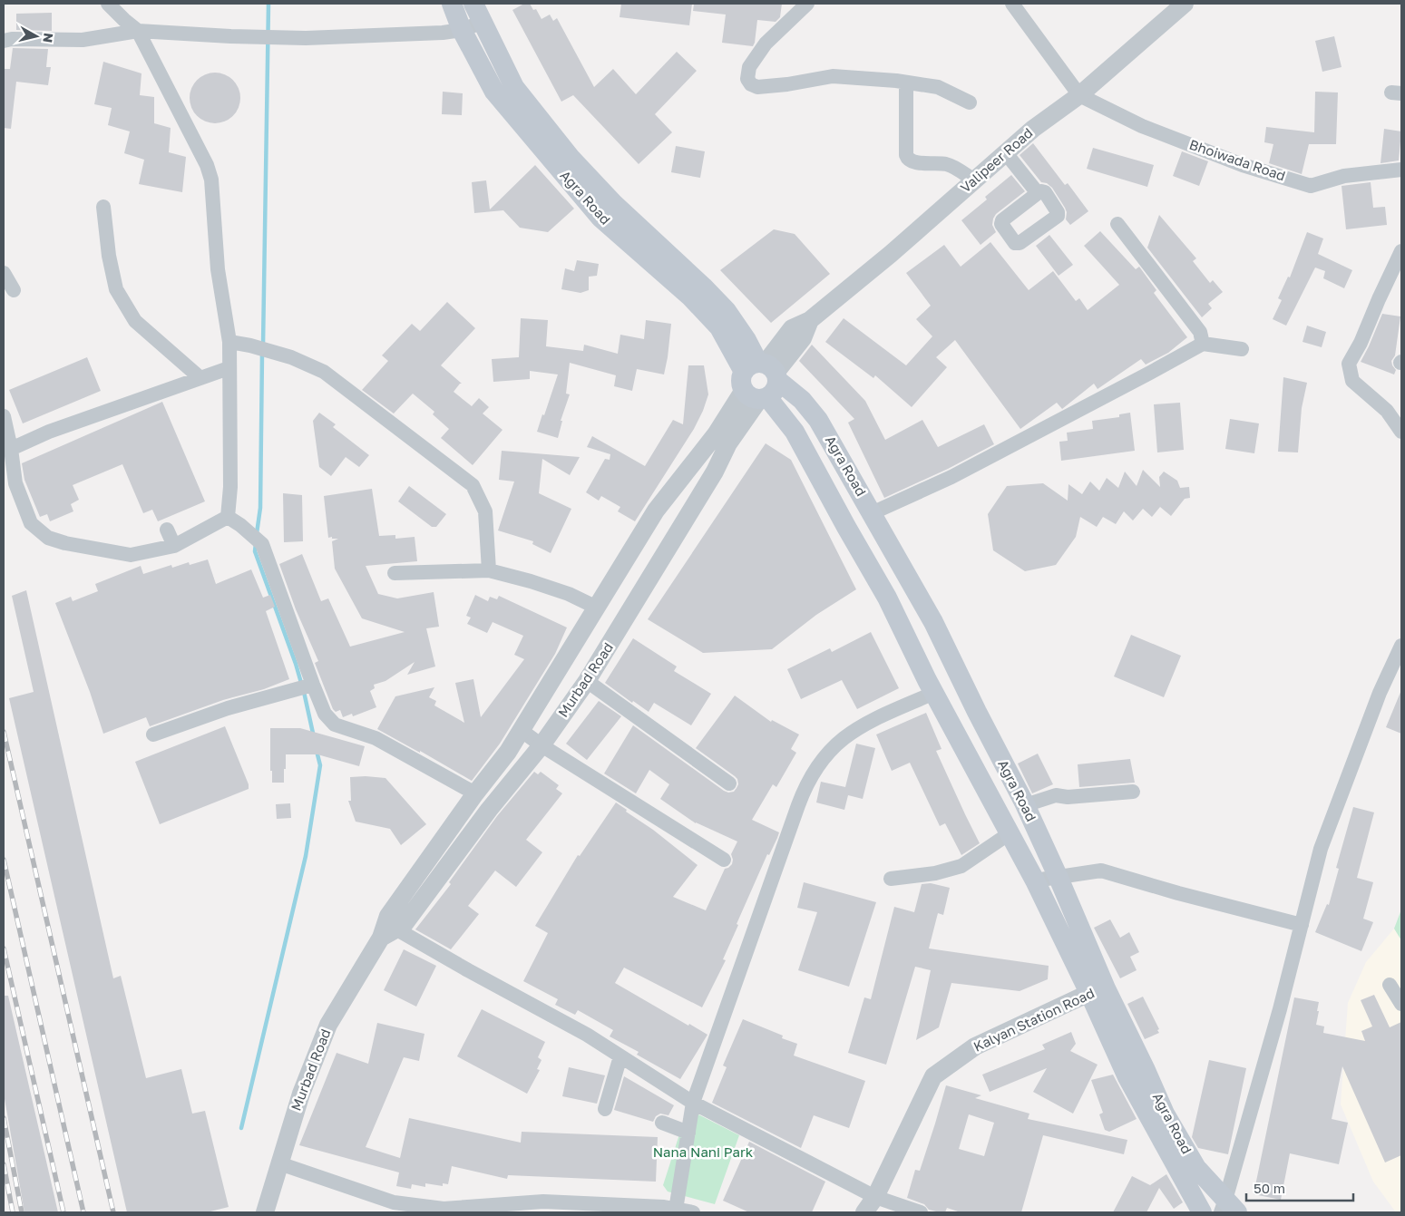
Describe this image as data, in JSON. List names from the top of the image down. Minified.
{"streets":{"main road":["Agra Road"],"street":["Valipeer Road","Bhoiwada Road","Murbad Road","Kalyan Station Road"]},"crossings":[["Valipeer Road","Bhoiwada Road"],["Valipeer Road","Agra Road"],["Valipeer Road","Murbad Road"],["Agra Road","Murbad Road"],["Agra Road","Kalyan Station Road"]],"parks":["Nana Nani Park"],"scale_bar":"50 m","north":"right"}
